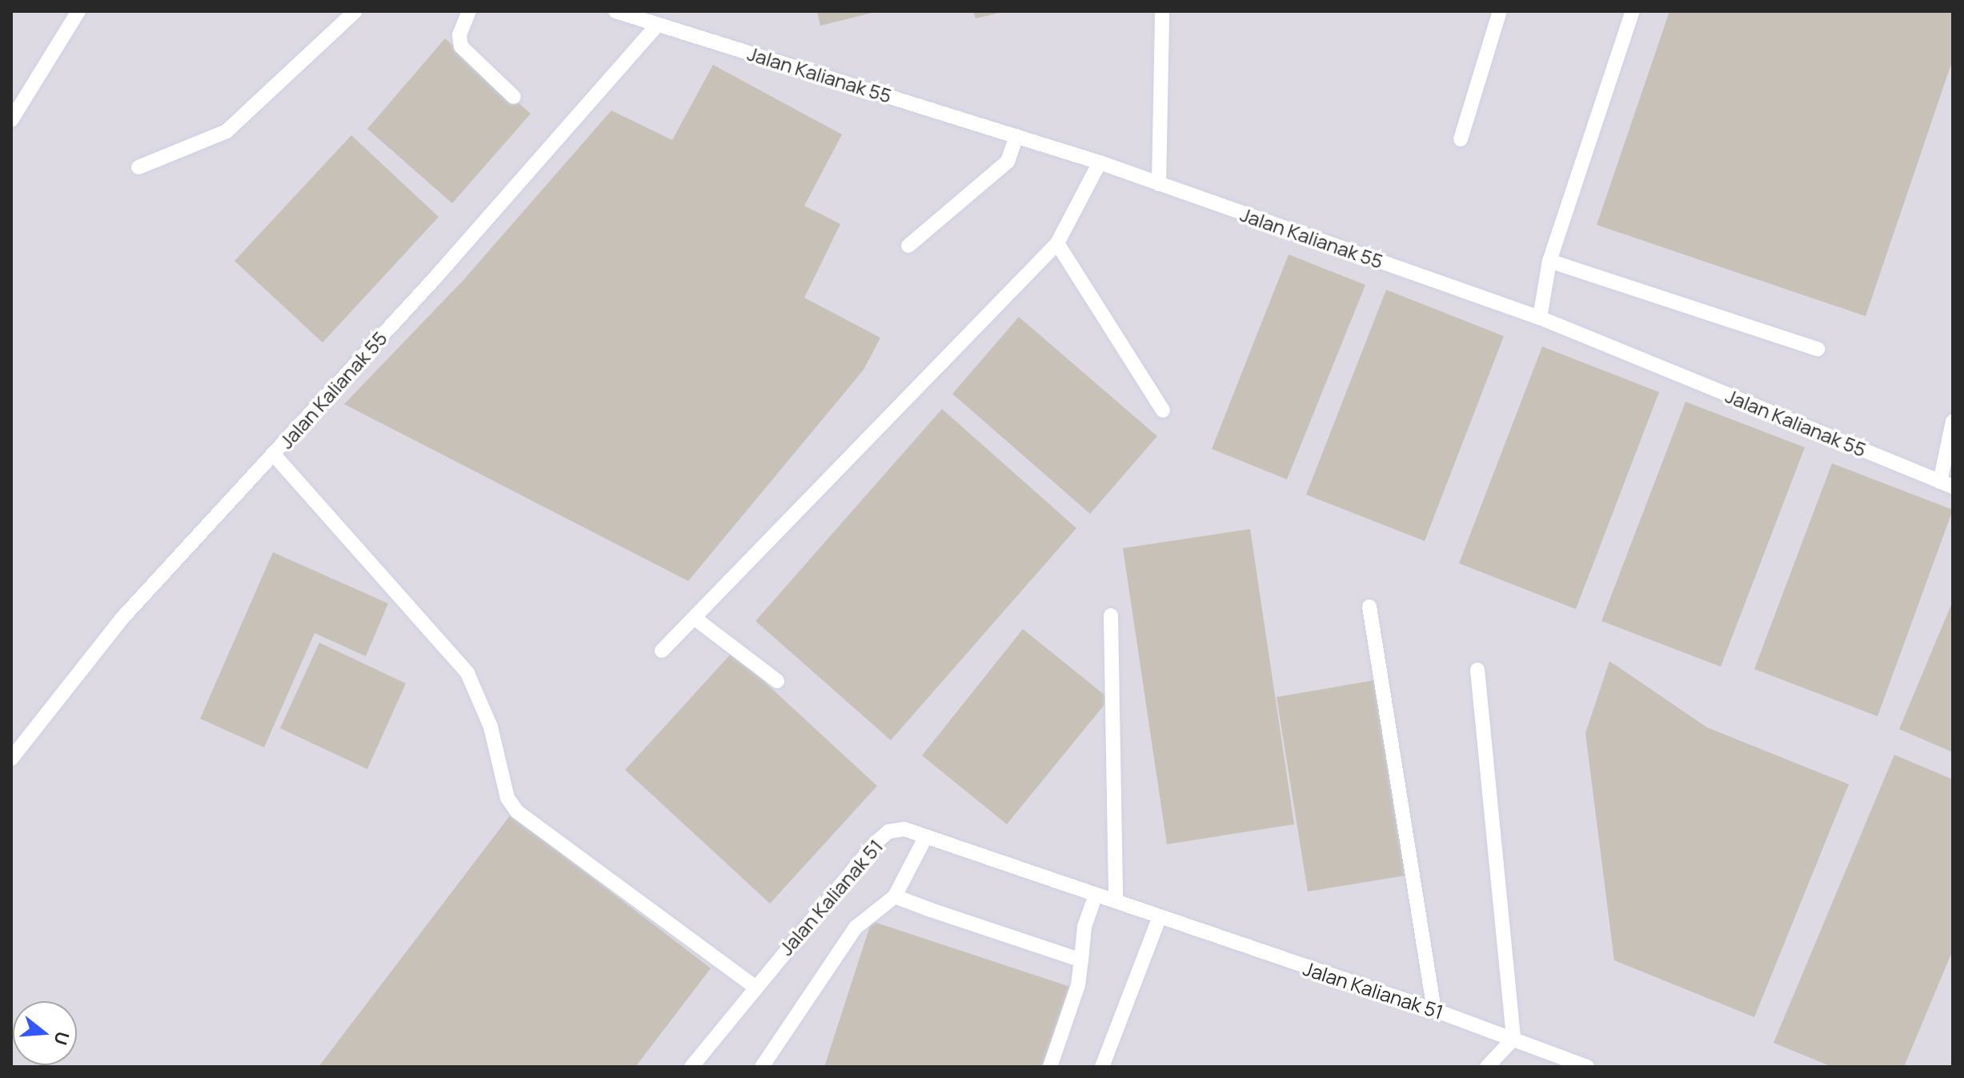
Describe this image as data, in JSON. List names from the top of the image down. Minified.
{"streets":{"lane":["Jalan Kalianak 55","Jalan Kalianak 51"]},"north":"right"}
